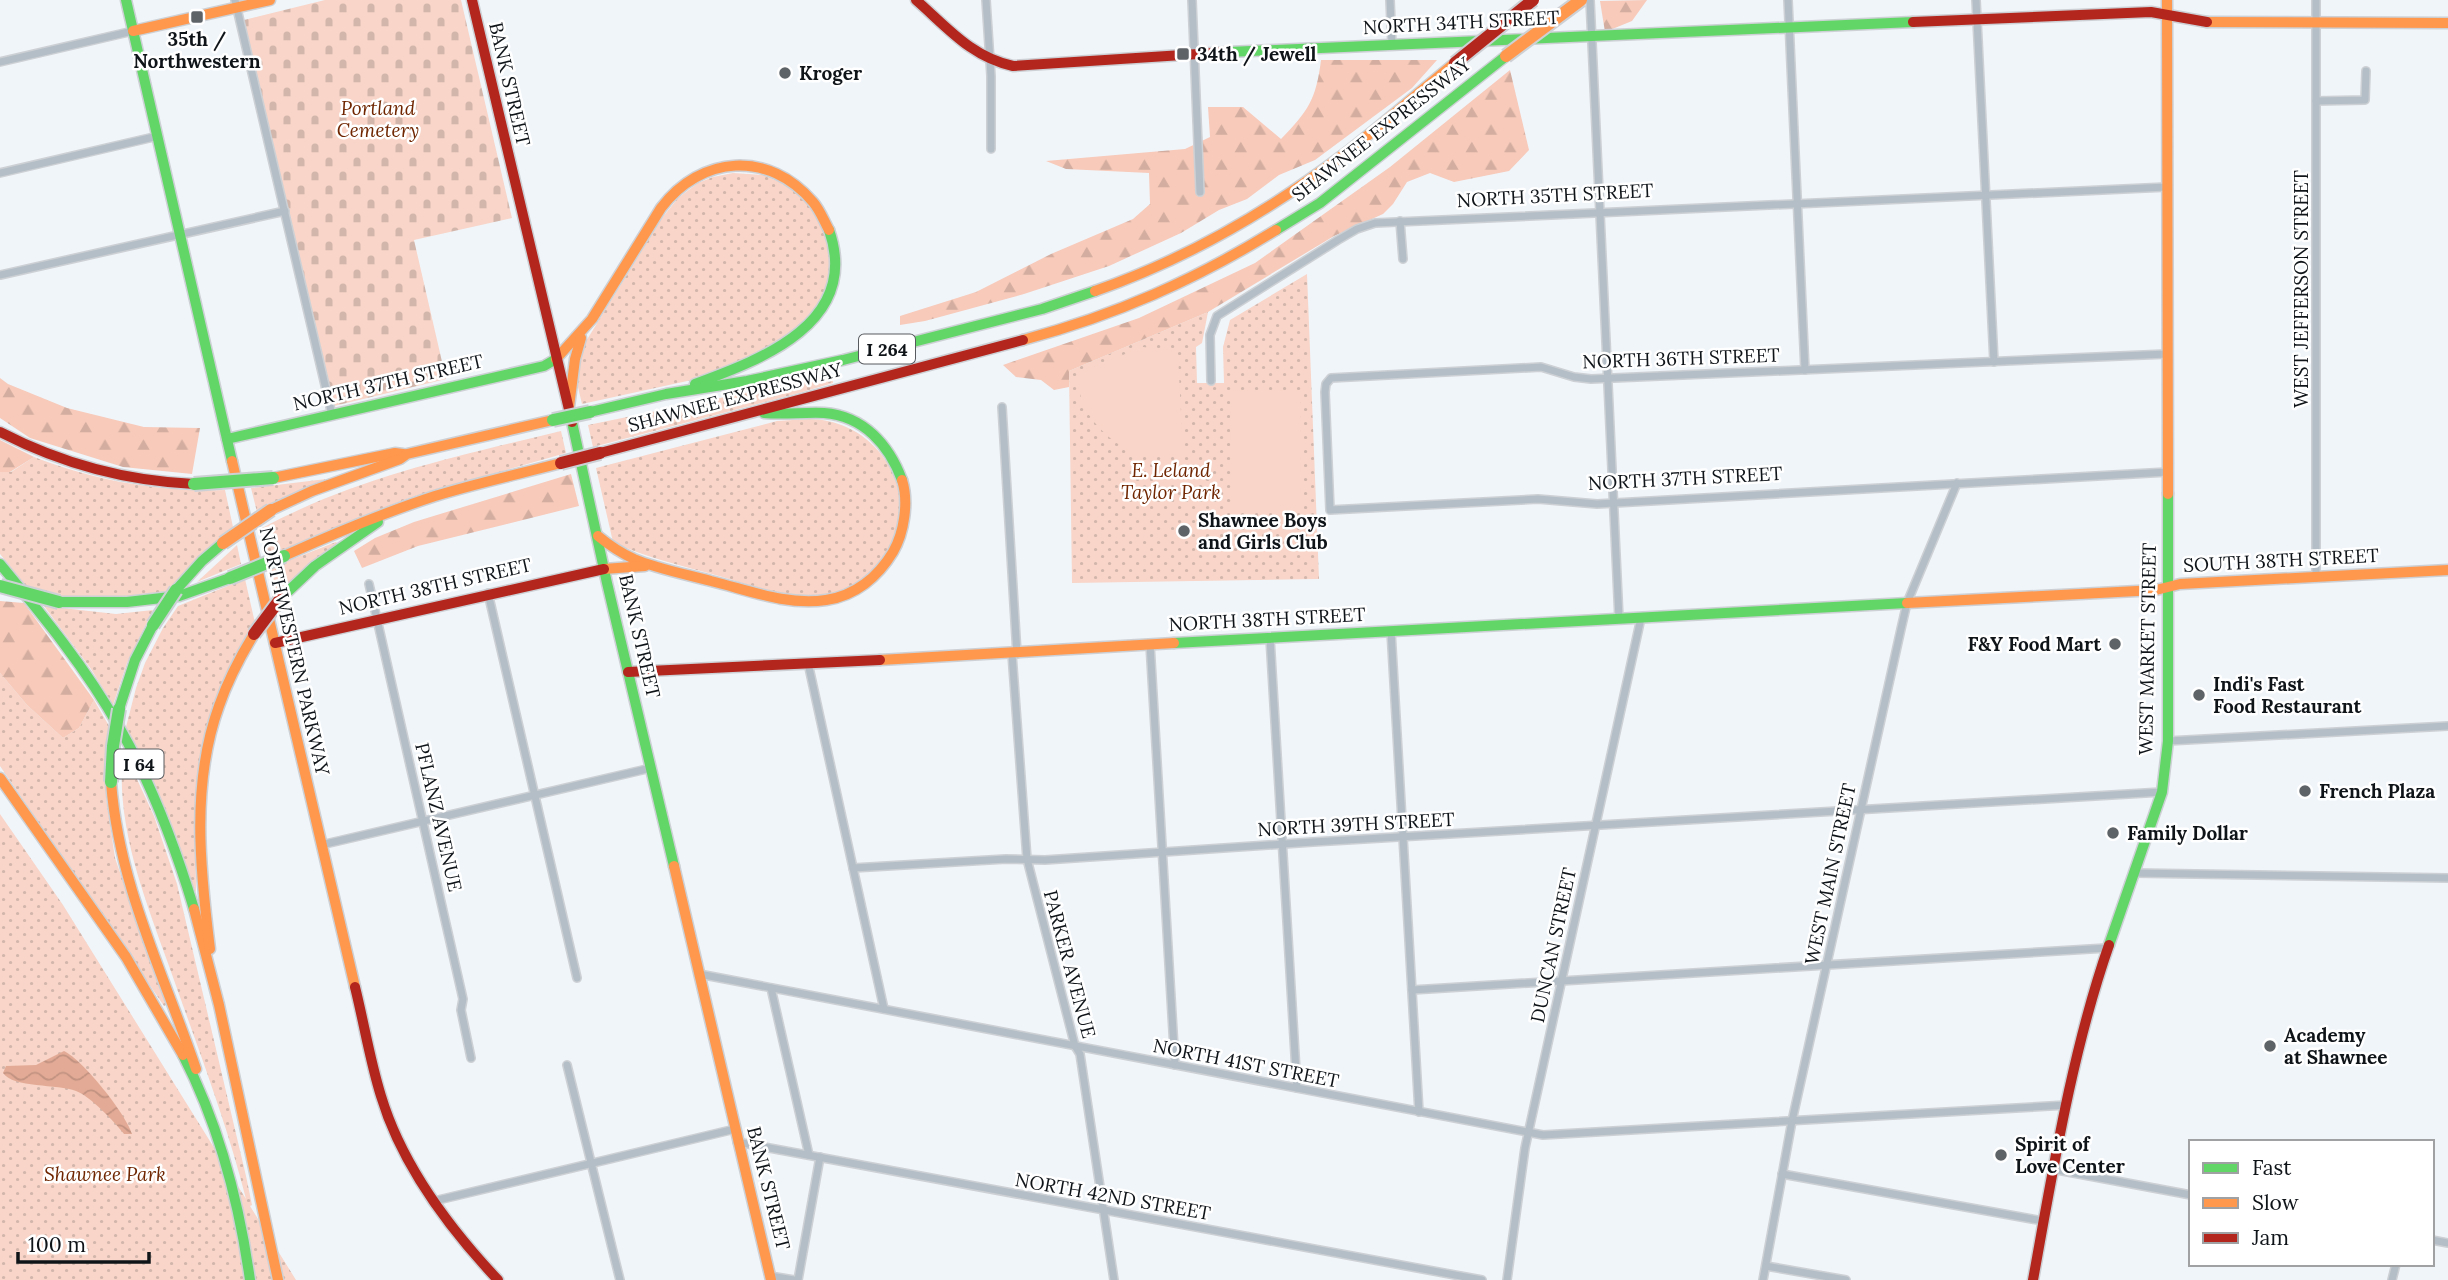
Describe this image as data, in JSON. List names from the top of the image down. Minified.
{"streets":{"main road":["NORTH 34TH STREET","BANK STREET","SHAWNEE EXPRESSWAY","I 264","NORTH 37TH STREET","SOUTH 38TH STREET","NORTH 38TH STREET","WEST MARKET STREET","NORTHWESTERN PARKWAY","I 64"],"street":["NORTH 35TH STREET","WEST JEFFERSON STREET","NORTH 36TH STREET","PFLANZ AVENUE","NORTH 39TH STREET","WEST MAIN STREET","DUNCAN STREET","PARKER AVENUE","NORTH 41ST STREET","NORTH 42ND STREET"]},"crossings":[["NORTH 34TH STREET","WEST JEFFERSON STREET"],["NORTH 34TH STREET","WEST MARKET STREET"],["BANK STREET","NORTH 37TH STREET"],["BANK STREET","NORTH 38TH STREET"],["BANK STREET","NORTH 41ST STREET"],["BANK STREET","NORTH 42ND STREET"],["NORTH 35TH STREET","WEST MARKET STREET"],["WEST JEFFERSON STREET","SOUTH 38TH STREET"],["NORTH 36TH STREET","NORTH 37TH STREET"],["NORTH 36TH STREET","WEST MARKET STREET"],["NORTH 37TH STREET","WEST MARKET STREET"],["NORTH 37TH STREET","NORTHWESTERN PARKWAY"],["NORTH 37TH STREET","WEST MAIN STREET"],["SOUTH 38TH STREET","NORTH 38TH STREET"],["SOUTH 38TH STREET","WEST MARKET STREET"],["SOUTH 38TH STREET","WEST MAIN STREET"],["NORTH 38TH STREET","NORTHWESTERN PARKWAY"],["NORTH 38TH STREET","PFLANZ AVENUE"],["NORTH 38TH STREET","WEST MAIN STREET"],["NORTH 38TH STREET","DUNCAN STREET"],["NORTH 38TH STREET","PARKER AVENUE"],["WEST MARKET STREET","NORTH 39TH STREET"],["WEST MARKET STREET","NORTH 41ST STREET"],["NORTHWESTERN PARKWAY","NORTH 42ND STREET"],["NORTH 39TH STREET","WEST MAIN STREET"],["NORTH 39TH STREET","DUNCAN STREET"],["NORTH 39TH STREET","PARKER AVENUE"],["WEST MAIN STREET","NORTH 41ST STREET"],["DUNCAN STREET","NORTH 41ST STREET"],["PARKER AVENUE","NORTH 41ST STREET"],["PARKER AVENUE","NORTH 42ND STREET"]],"parks":["Portland Cemetery","E. Leland Taylor Park","Shawnee Park"],"places":{"transit":["35th / Northwestern","34th / Jewell"],"other":["Kroger","Shawnee Boys and Girls Club","F&Y Food Mart","Indi's Fast Food Restaurant","French Plaza","Family Dollar","Academy at Shawnee","Spirit of Love Center"]},"legend":["Fast","Slow","Jam"],"scale_bar":"100 m"}
